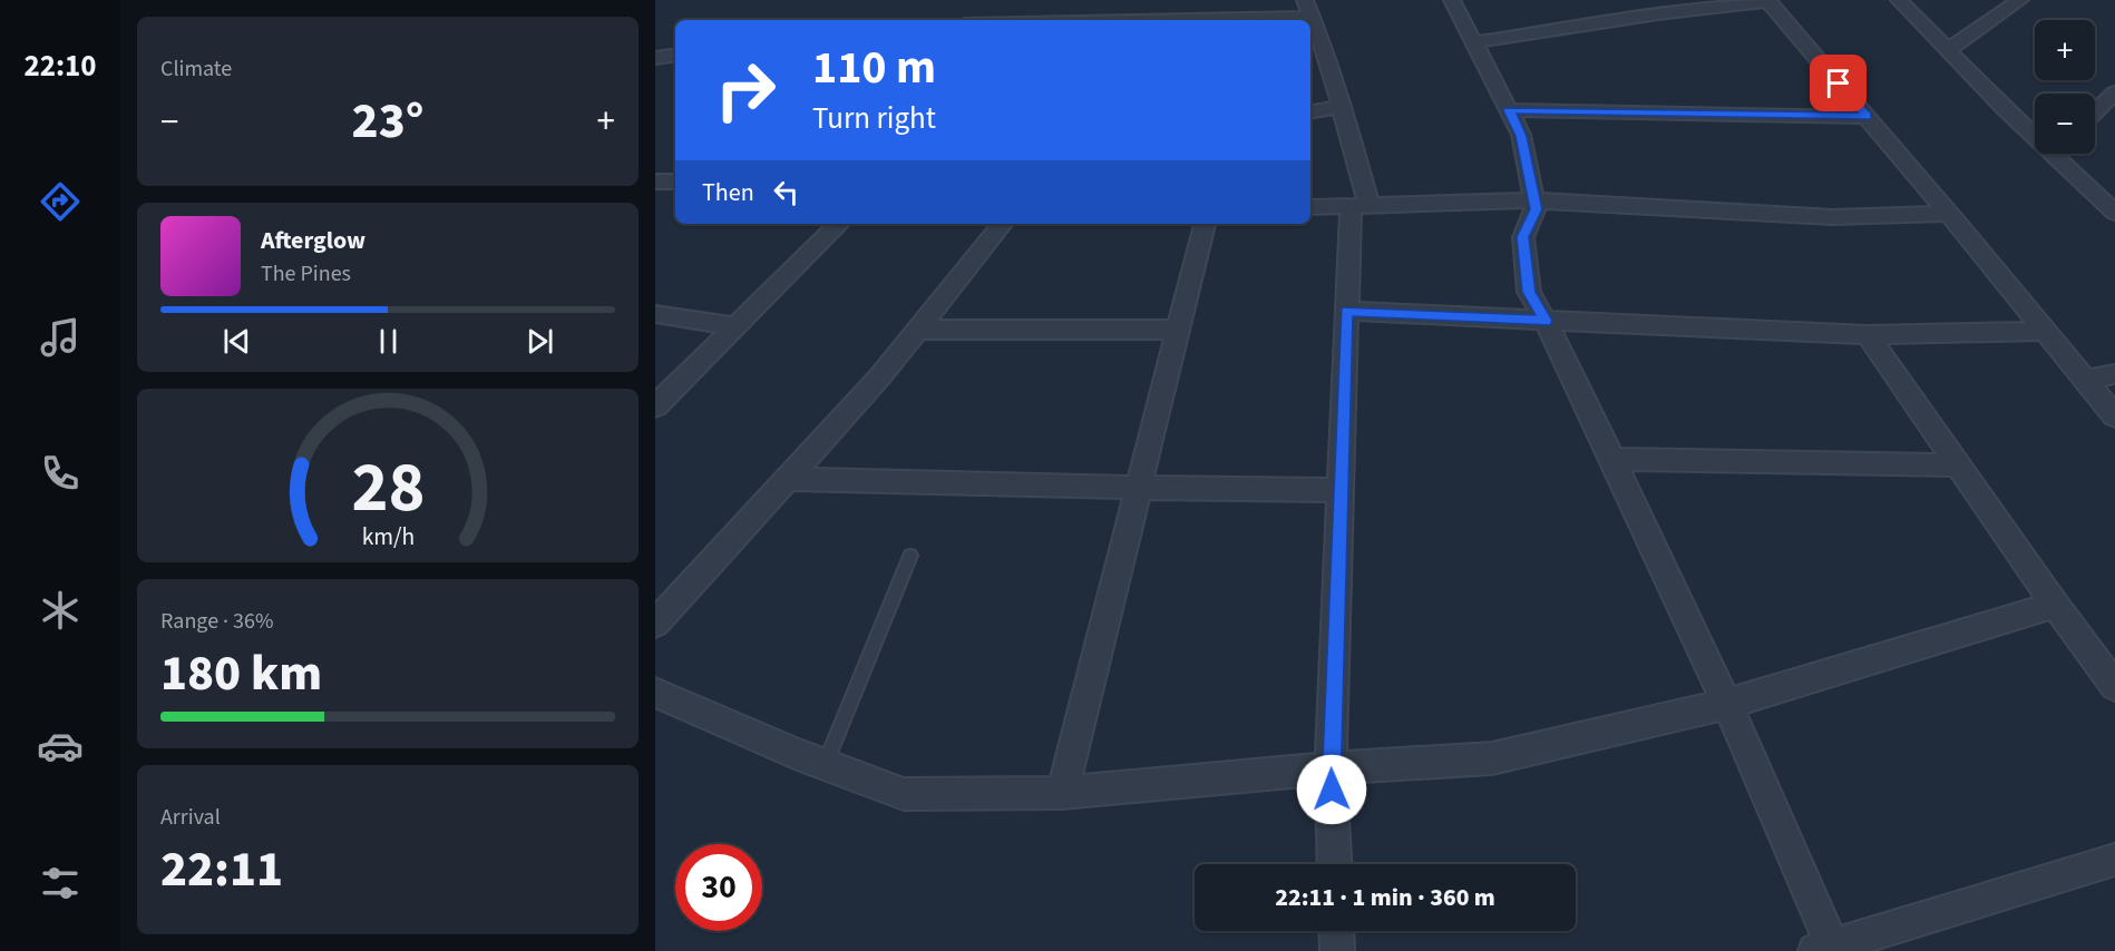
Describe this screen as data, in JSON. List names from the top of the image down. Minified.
{"page":{"tabs":"22:10","tile":["Climate",["Range · 36%","180 km"],["Arrival","22:11"]],"map_buttons":["+","−"],"turn":["110 m","Turn right"],"heat":["−","23°","+"],"then":"Then","song":["Afterglow","The Pines"],"limit":"30","trip":"22:11 · 1 min · 360 m","gauge":["28","km/h"]}}
